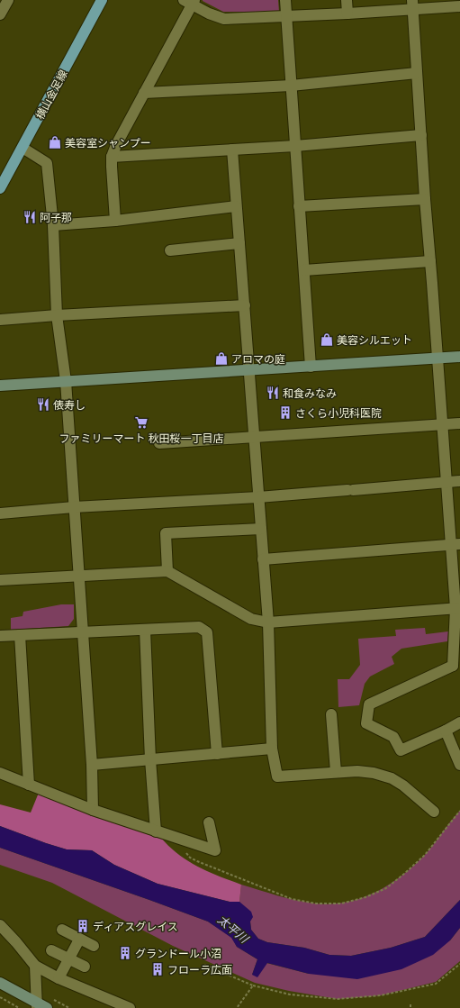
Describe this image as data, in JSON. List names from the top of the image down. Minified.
{"streets":{"main road":["横山金足線"]},"water":["太平川"],"places":{"shop":["美容室シャンプー","美容シルエット","アロマの庭"],"restaurant":["阿子那","和食みなみ","俵寿し"],"building":["さくら小児科医院","ディアスグレイス","グランドール小沼","フローラ広面"],"supermarket":["ファミリーマート 秋田桜一丁目店"]}}
